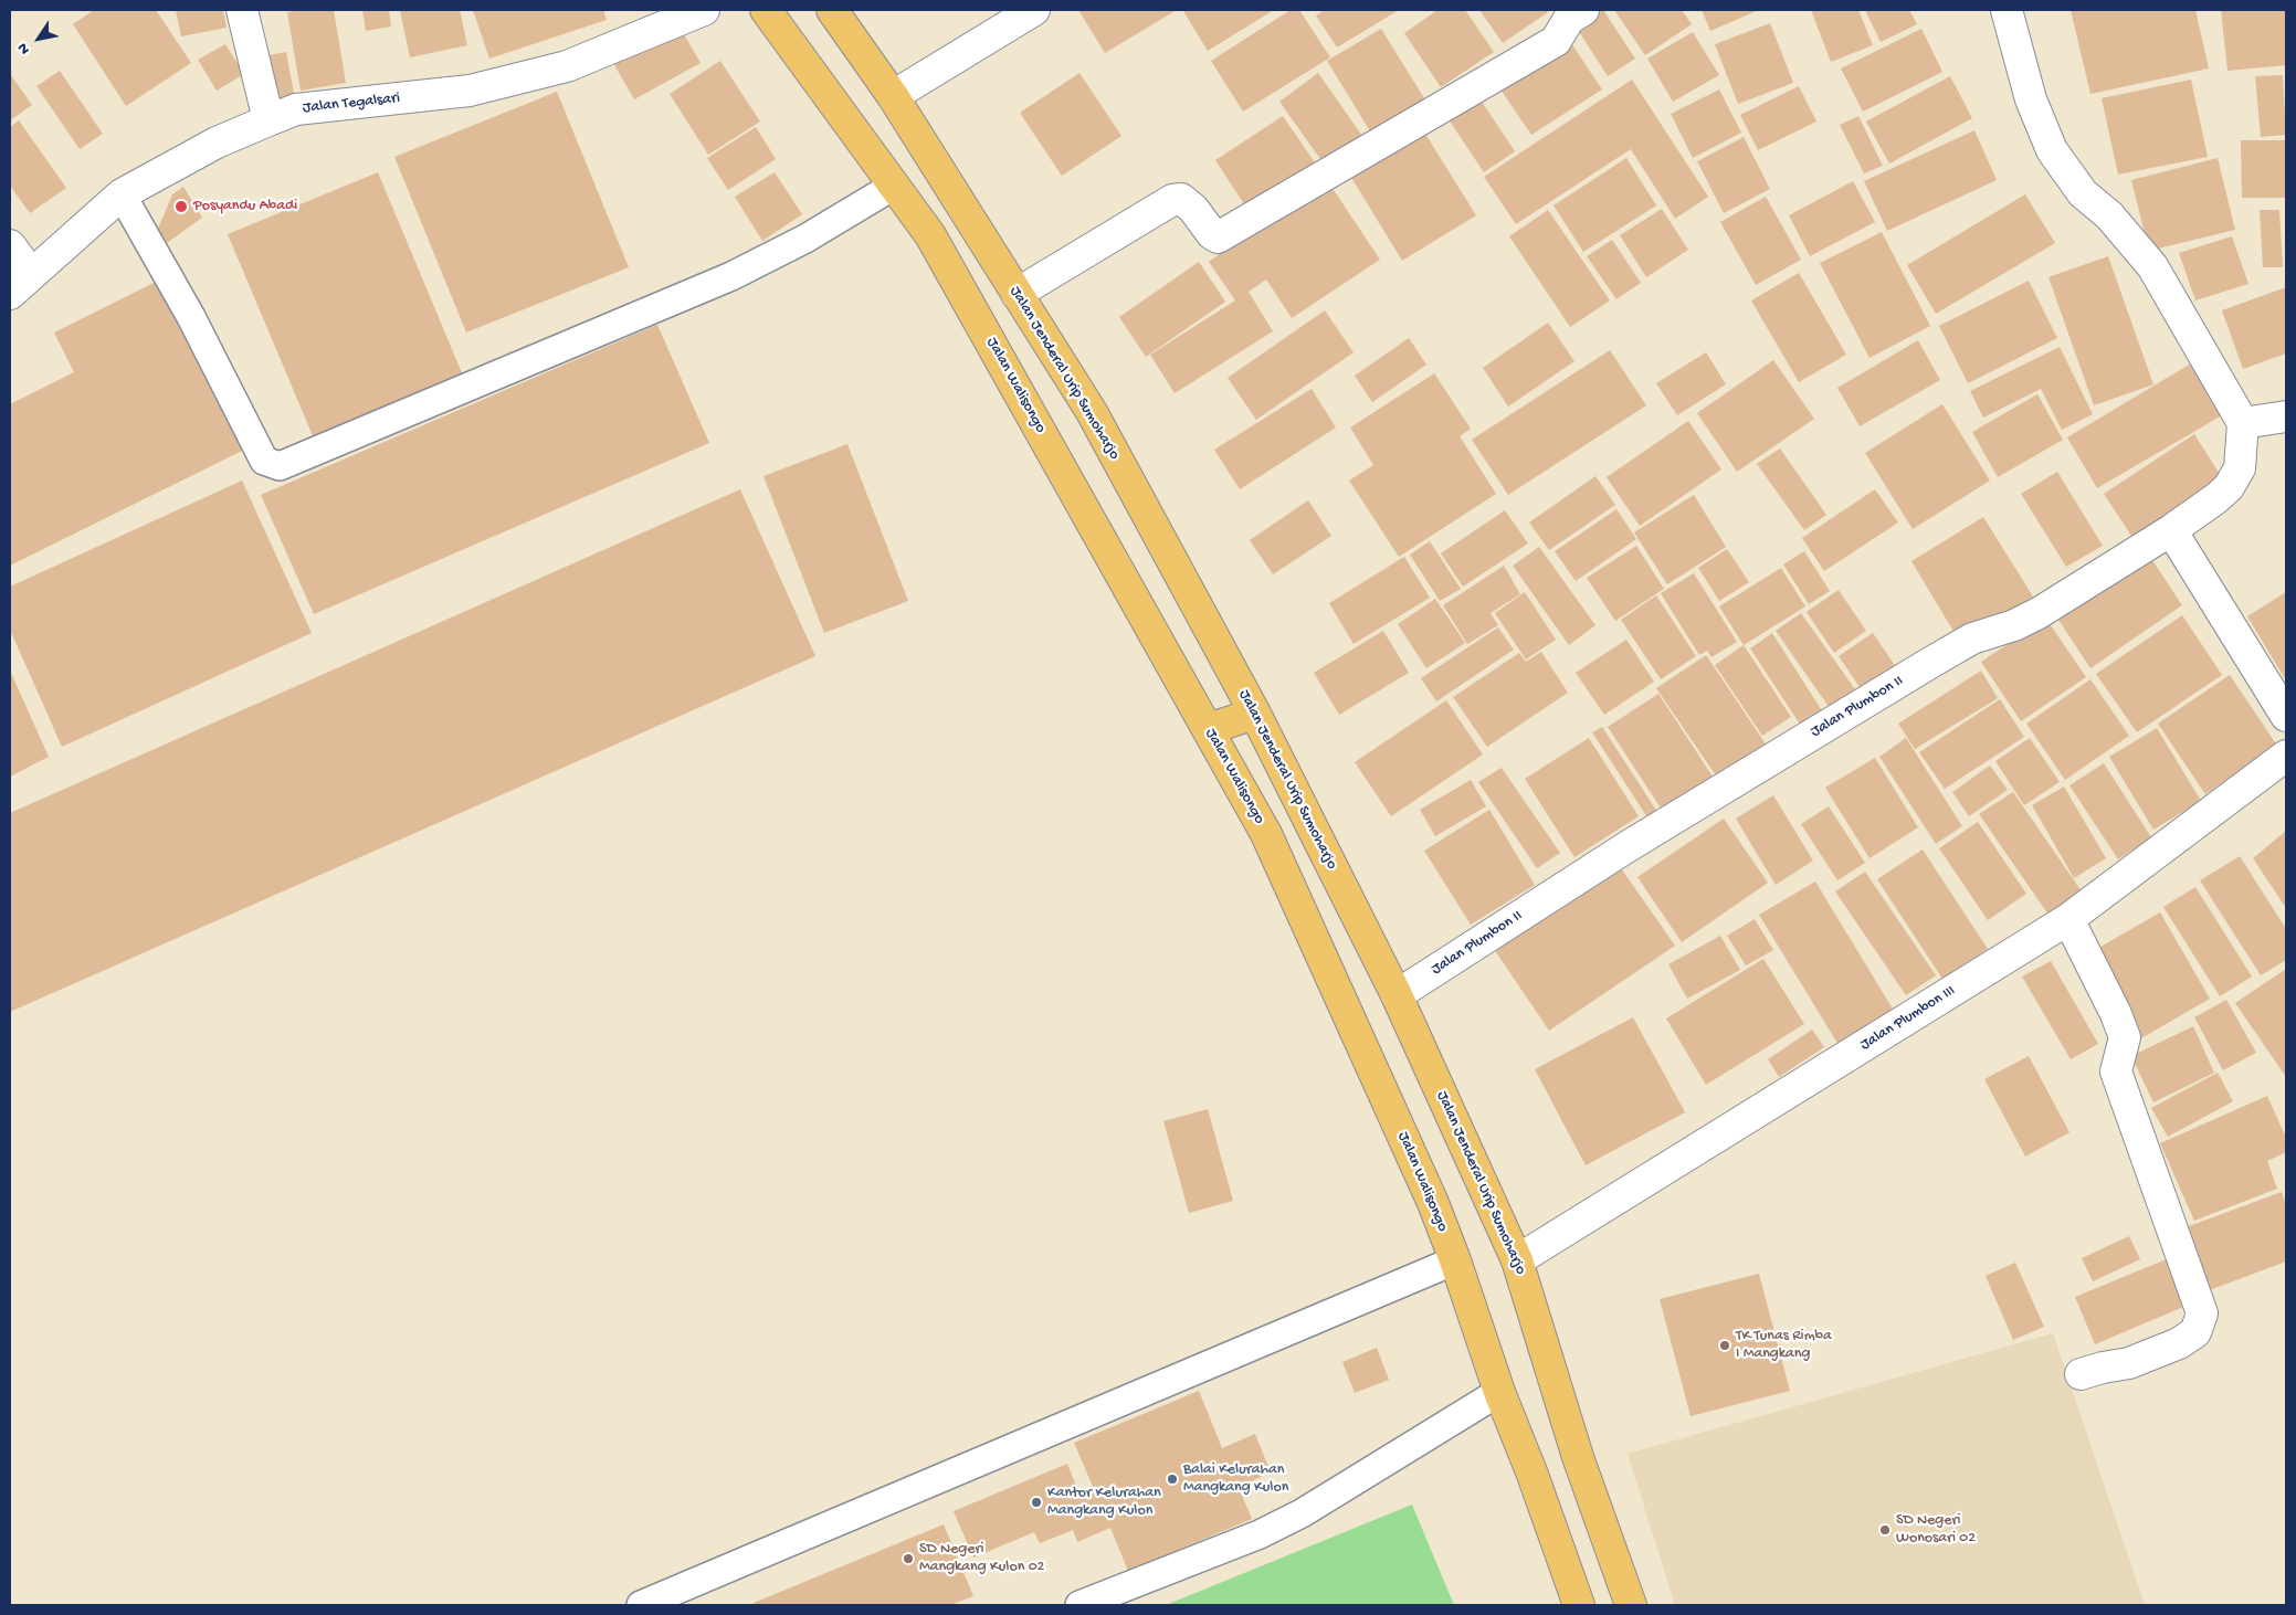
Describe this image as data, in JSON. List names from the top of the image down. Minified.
{"streets":{"highway":["Jalan Jenderal Urip Sumoharjo","Jalan Walisongo"],"street":["Jalan Tegalsari","Jalan Plumbon II","Jalan Plumbon III"]},"crossings":[["Jalan Jenderal Urip Sumoharjo","Jalan Plumbon II"],["Jalan Jenderal Urip Sumoharjo","Jalan Plumbon III"]],"places":["Posyandu Abadi","TK Tunas Rimba I Mangkang","Balai Kelurahan Mangkang Kulon","Kantor Kelurahan Mangkang Kulon","SD Negeri Wonosari 02","SD Negeri Mangkang Kulon 02"],"north":"bottom left"}
